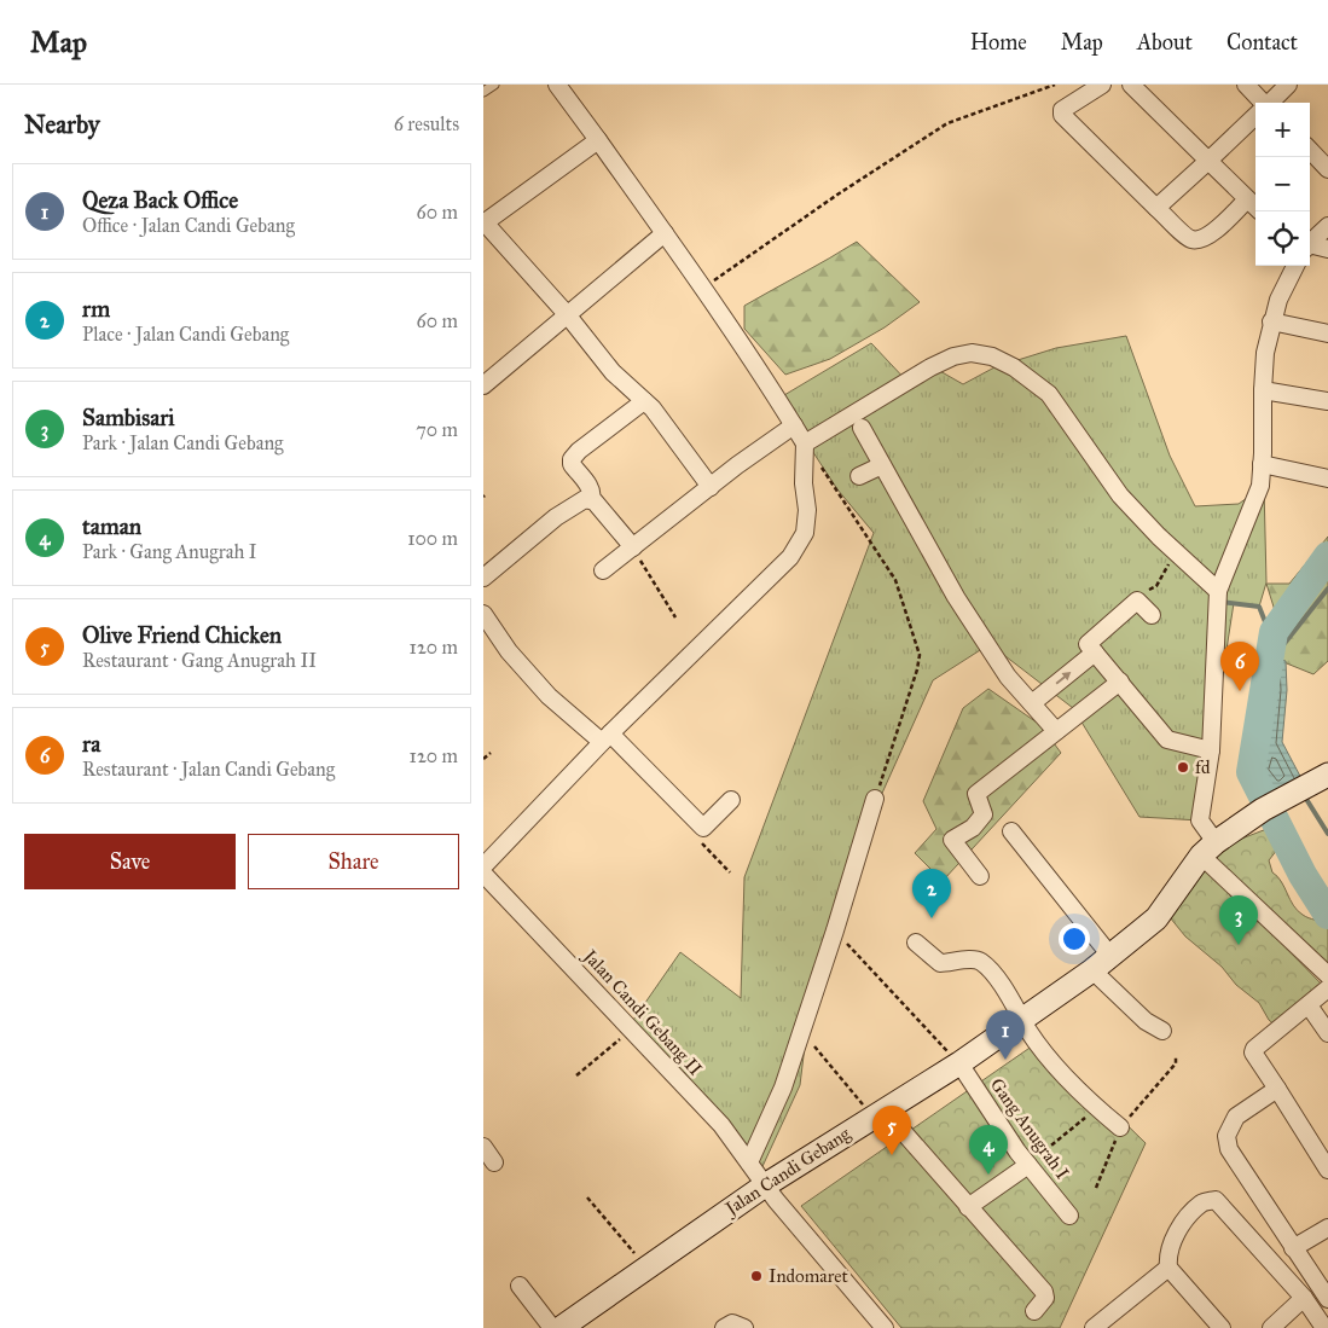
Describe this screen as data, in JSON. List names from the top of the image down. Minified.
{"streets":{"main road":["Jalan Candi Gebang"],"street":["Jalan Candi Gebang II","Gang Anugrah I"]},"crossings":[["Jalan Candi Gebang II","Jalan Candi Gebang"],["Gang Anugrah I","Jalan Candi Gebang"]],"places":["fd","Indomaret"],"page":{"header":"Map","nav":["Home","Map","About","Contact"],"heading":["Nearby","6 results"],"map_buttons":["+","−"],"list":[{"mark":"1","name":"Qeza Back Office","note":"Office · Jalan Candi Gebang","value":"60 m"},{"mark":"2","name":"rm","note":"Place · Jalan Candi Gebang","value":"60 m"},{"mark":"3","name":"Sambisari","note":"Park · Jalan Candi Gebang","value":"70 m"},{"mark":"4","name":"taman","note":"Park · Gang Anugrah I","value":"100 m"},{"mark":"5","name":"Olive Friend Chicken","note":"Restaurant · Gang Anugrah II","value":"120 m"},{"mark":"6","name":"ra","note":"Restaurant · Jalan Candi Gebang","value":"120 m"}],"pins":["6","2","3","1","5","4"],"buttons":["Save","Share"]}}
